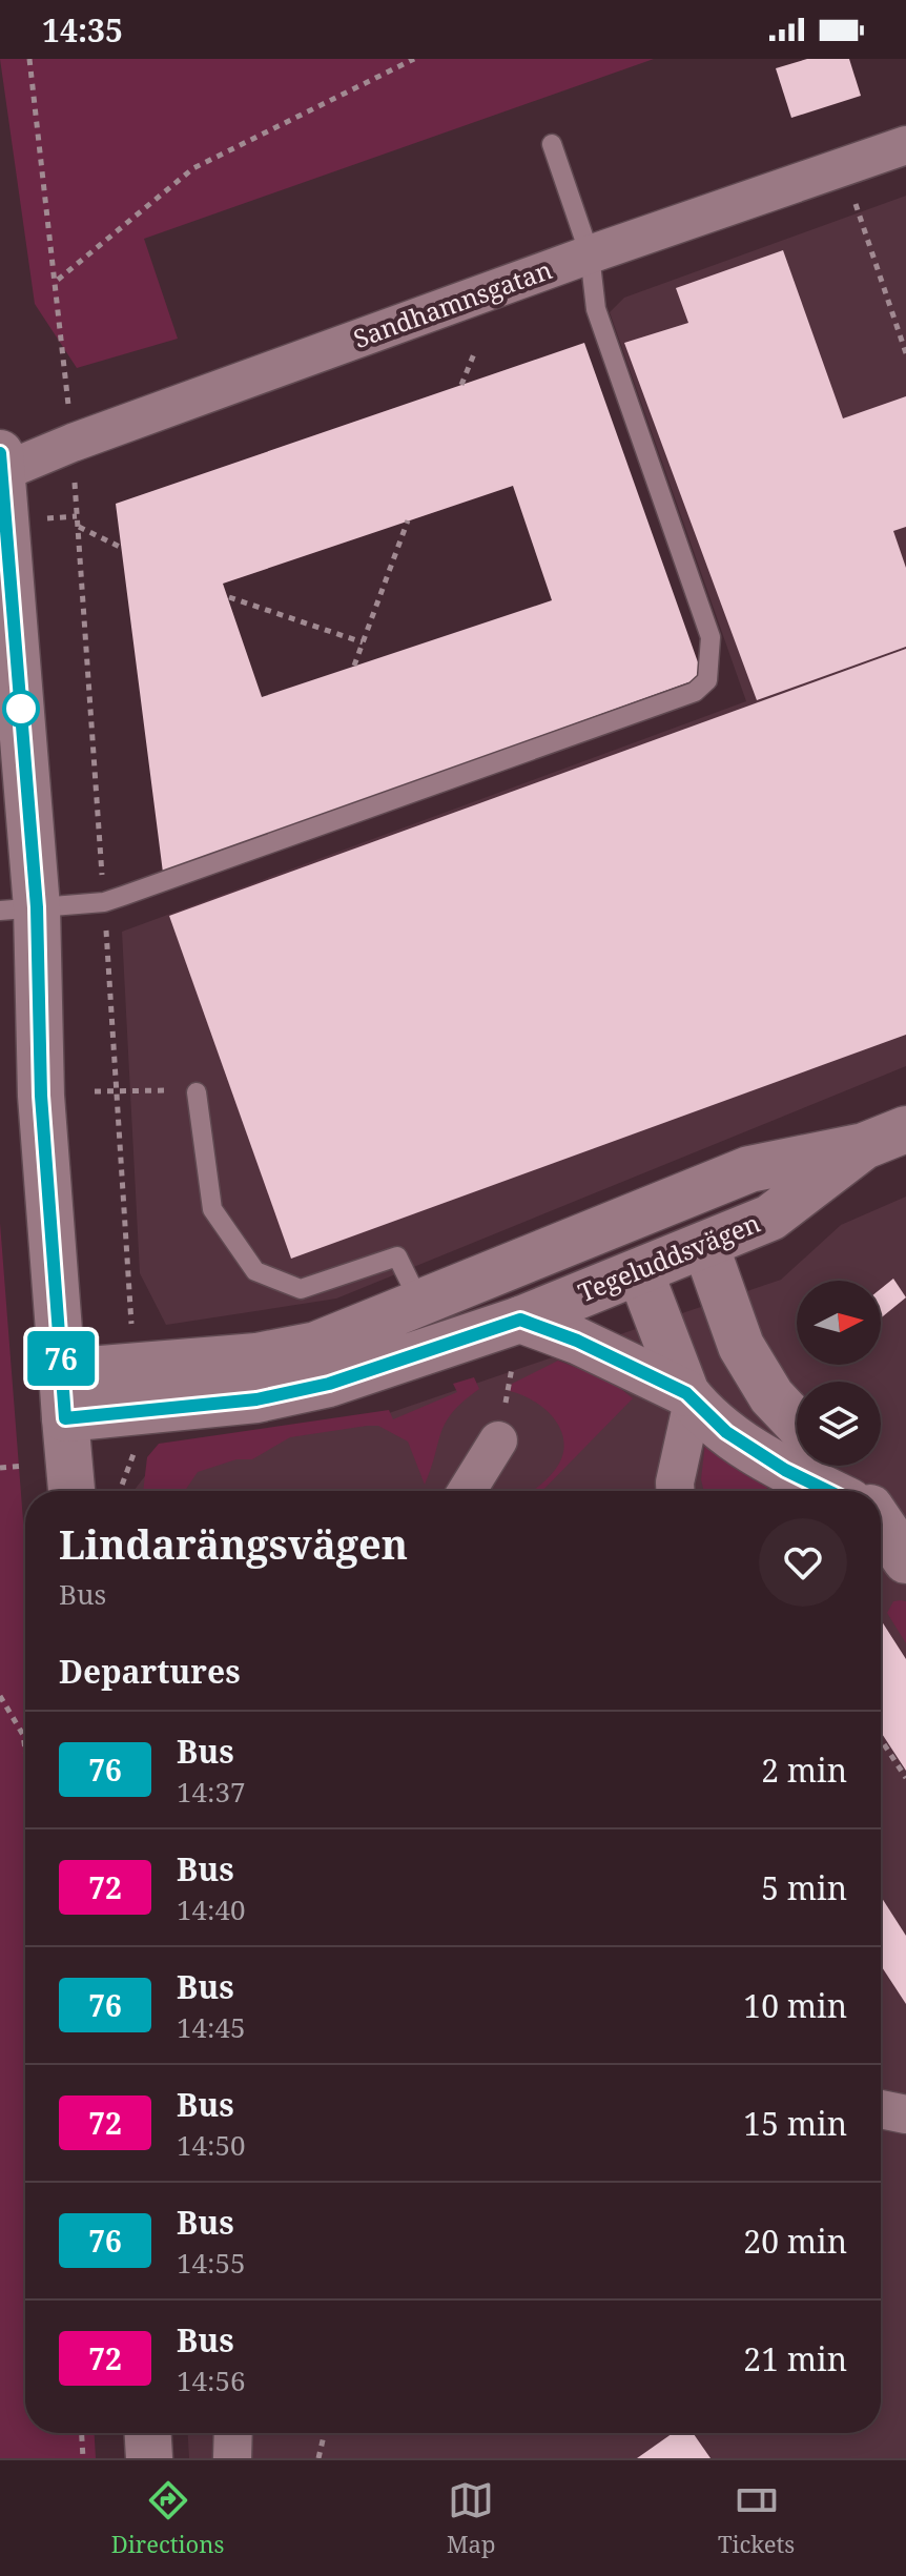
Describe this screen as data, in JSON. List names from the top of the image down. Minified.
{"streets":{"main road":["Tegeluddsvägen"],"street":["Sandhamnsgatan"]},"lines":["bus line 76"],"north":"right","page":{"status":"14:35","on_map":"76","heading":[["Lindarängsvägen","Bus"],"Departures"],"list":[{"mark":"76","name":"Bus","note":"14:37","value":"2 min"},{"mark":"72","name":"Bus","note":"14:40","value":"5 min"},{"mark":"76","name":"Bus","note":"14:45","value":"10 min"},{"mark":"72","name":"Bus","note":"14:50","value":"15 min"},{"mark":"76","name":"Bus","note":"14:55","value":"20 min"},{"mark":"72","name":"Bus","note":"14:56","value":"21 min"}],"tabs":["Directions","Map","Tickets"]}}
